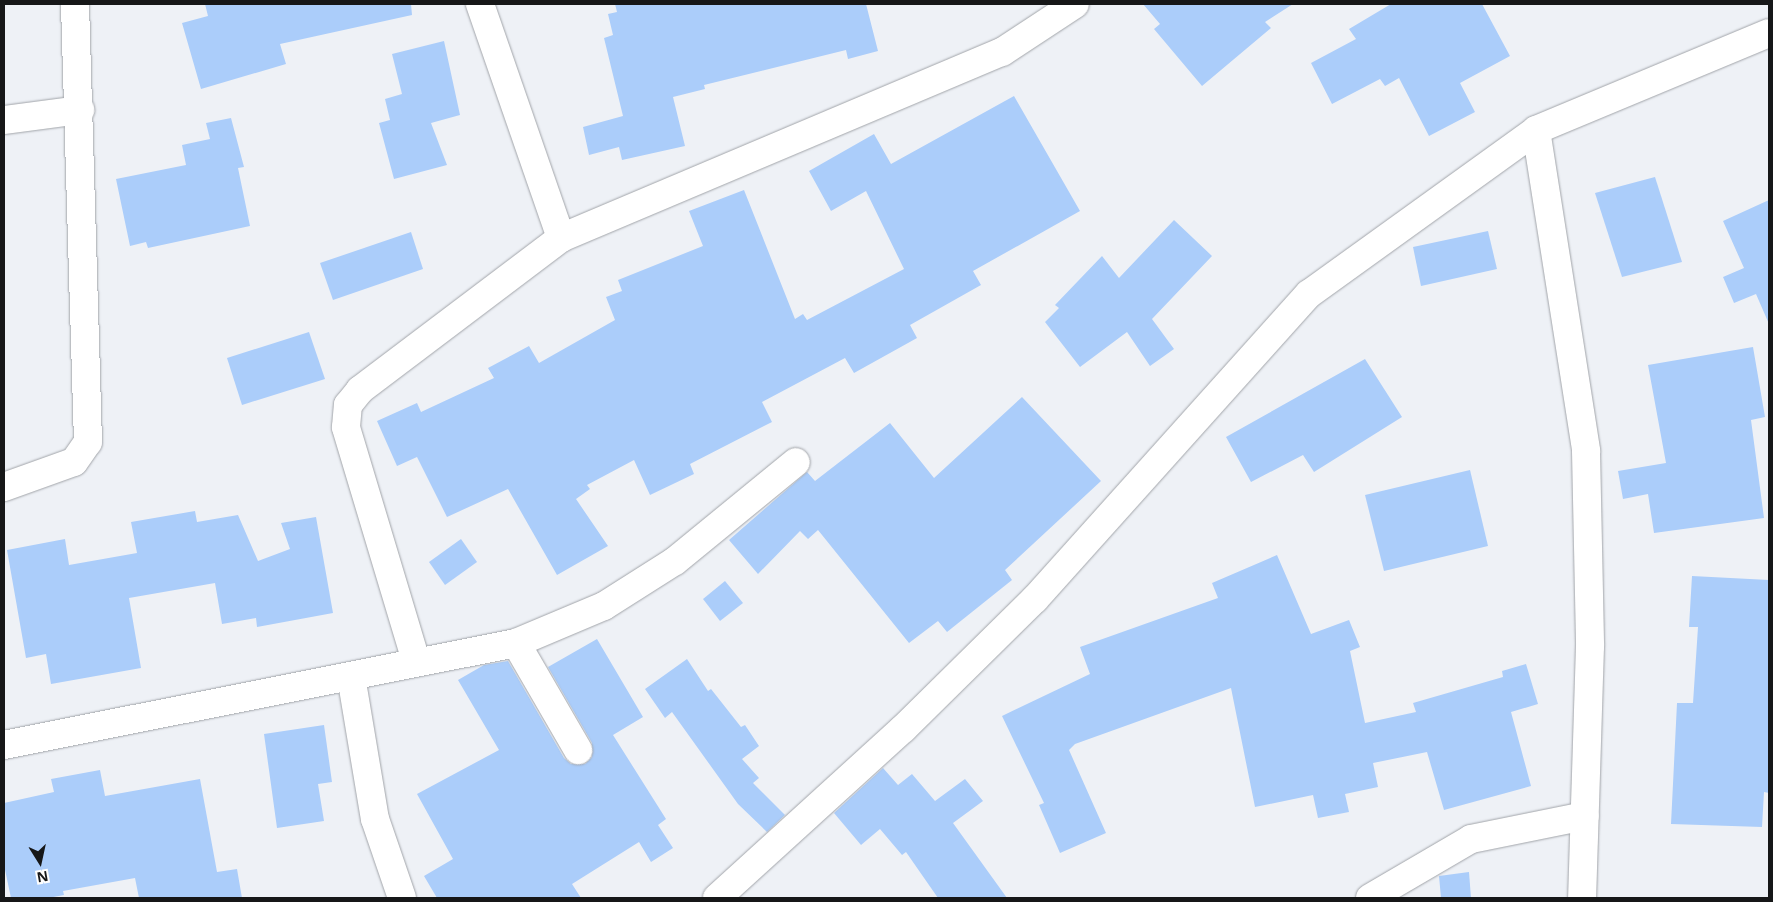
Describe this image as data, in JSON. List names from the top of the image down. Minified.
{"north":"bottom"}
